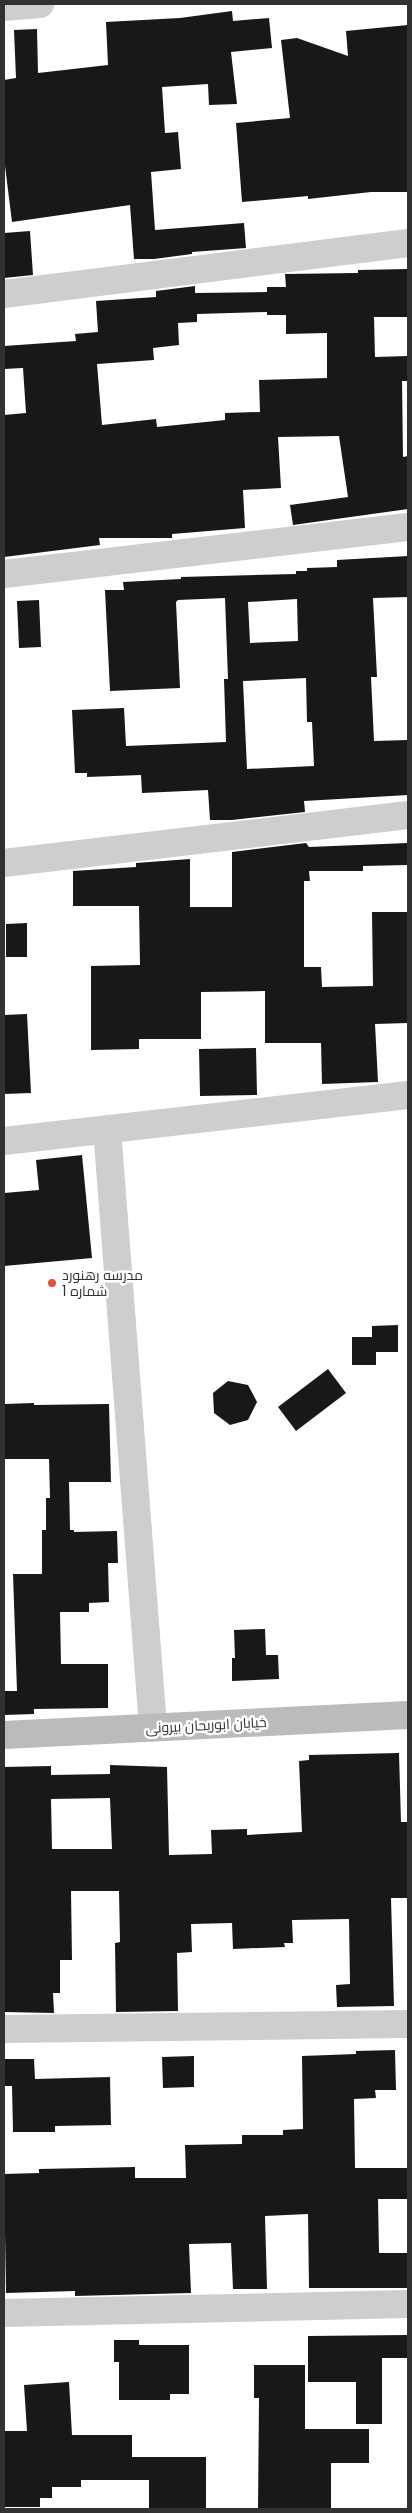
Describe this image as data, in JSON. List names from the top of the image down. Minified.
{"streets":{"street":["خیابان ابوریحان بیرونی"]},"places":["مدرسه رهنورد شماره 1"]}
